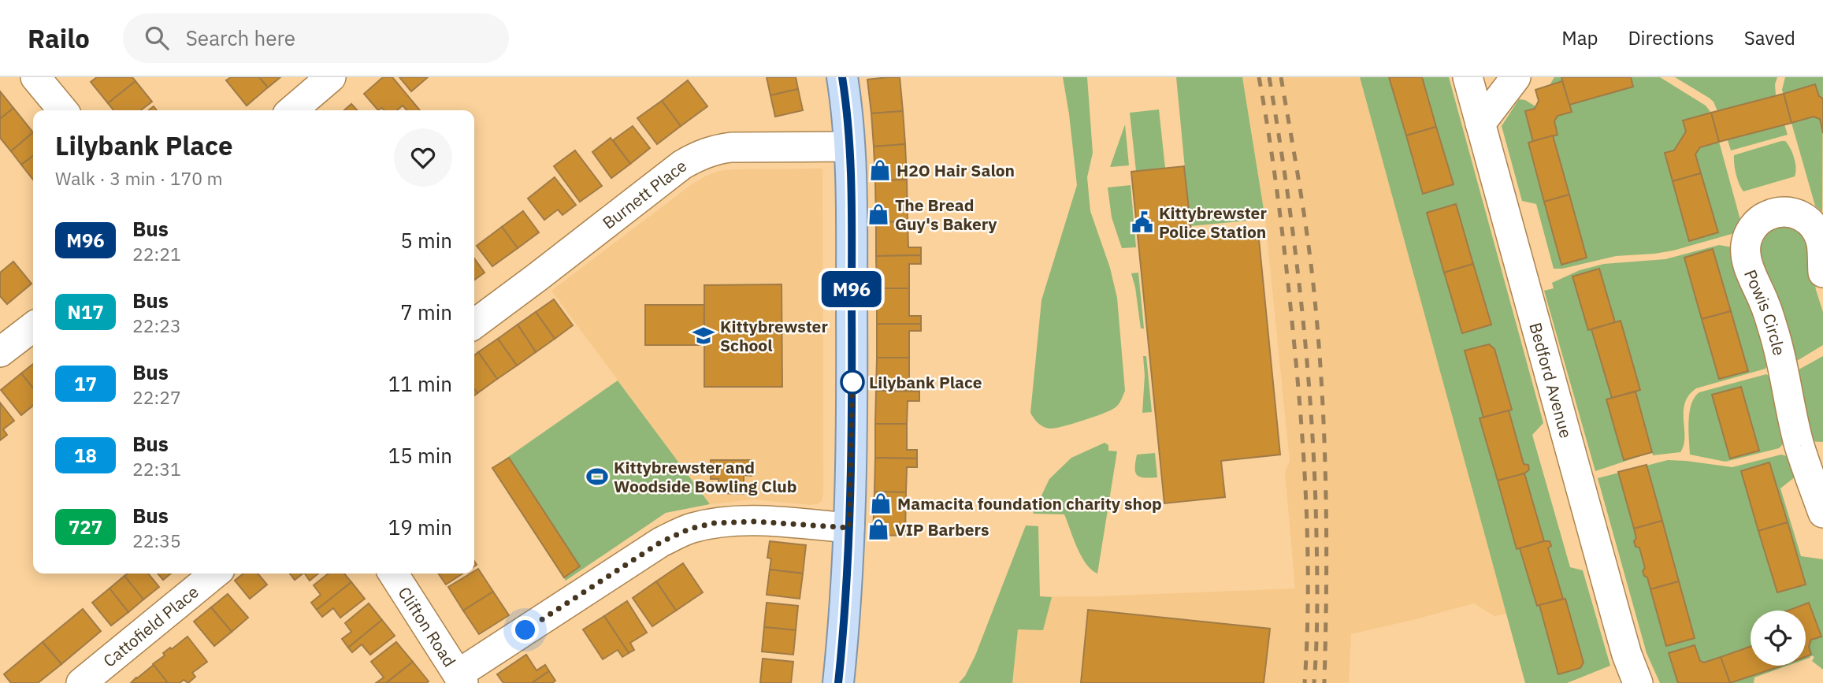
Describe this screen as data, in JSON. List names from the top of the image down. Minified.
{"streets":{"street":["Burnett Place","Powis Circle","Bedford Avenue","Cattofield Place","Clifton Road"]},"places":{"shop":["H2O Hair Salon","The Bread Guy's Bakery","Mamacita foundation charity shop","VIP Barbers"],"public building":["Kittybrewster Police Station"],"school or university":["Kittybrewster School"],"other":["Lilybank Place"],"sports":["Kittybrewster and Woodside Bowling Club"]},"lines":["bus line M96"],"page":{"header":"Railo","search":"Search here","nav":["Map","Directions","Saved"],"on_map":"M96","heading":["Lilybank Place","Walk · 3 min · 170 m"],"list":[{"mark":"M96","name":"Bus","note":"22:21","value":"5 min"},{"mark":"N17","name":"Bus","note":"22:23","value":"7 min"},{"mark":"17","name":"Bus","note":"22:27","value":"11 min"},{"mark":"18","name":"Bus","note":"22:31","value":"15 min"},{"mark":"727","name":"Bus","note":"22:35","value":"19 min"}]}}
